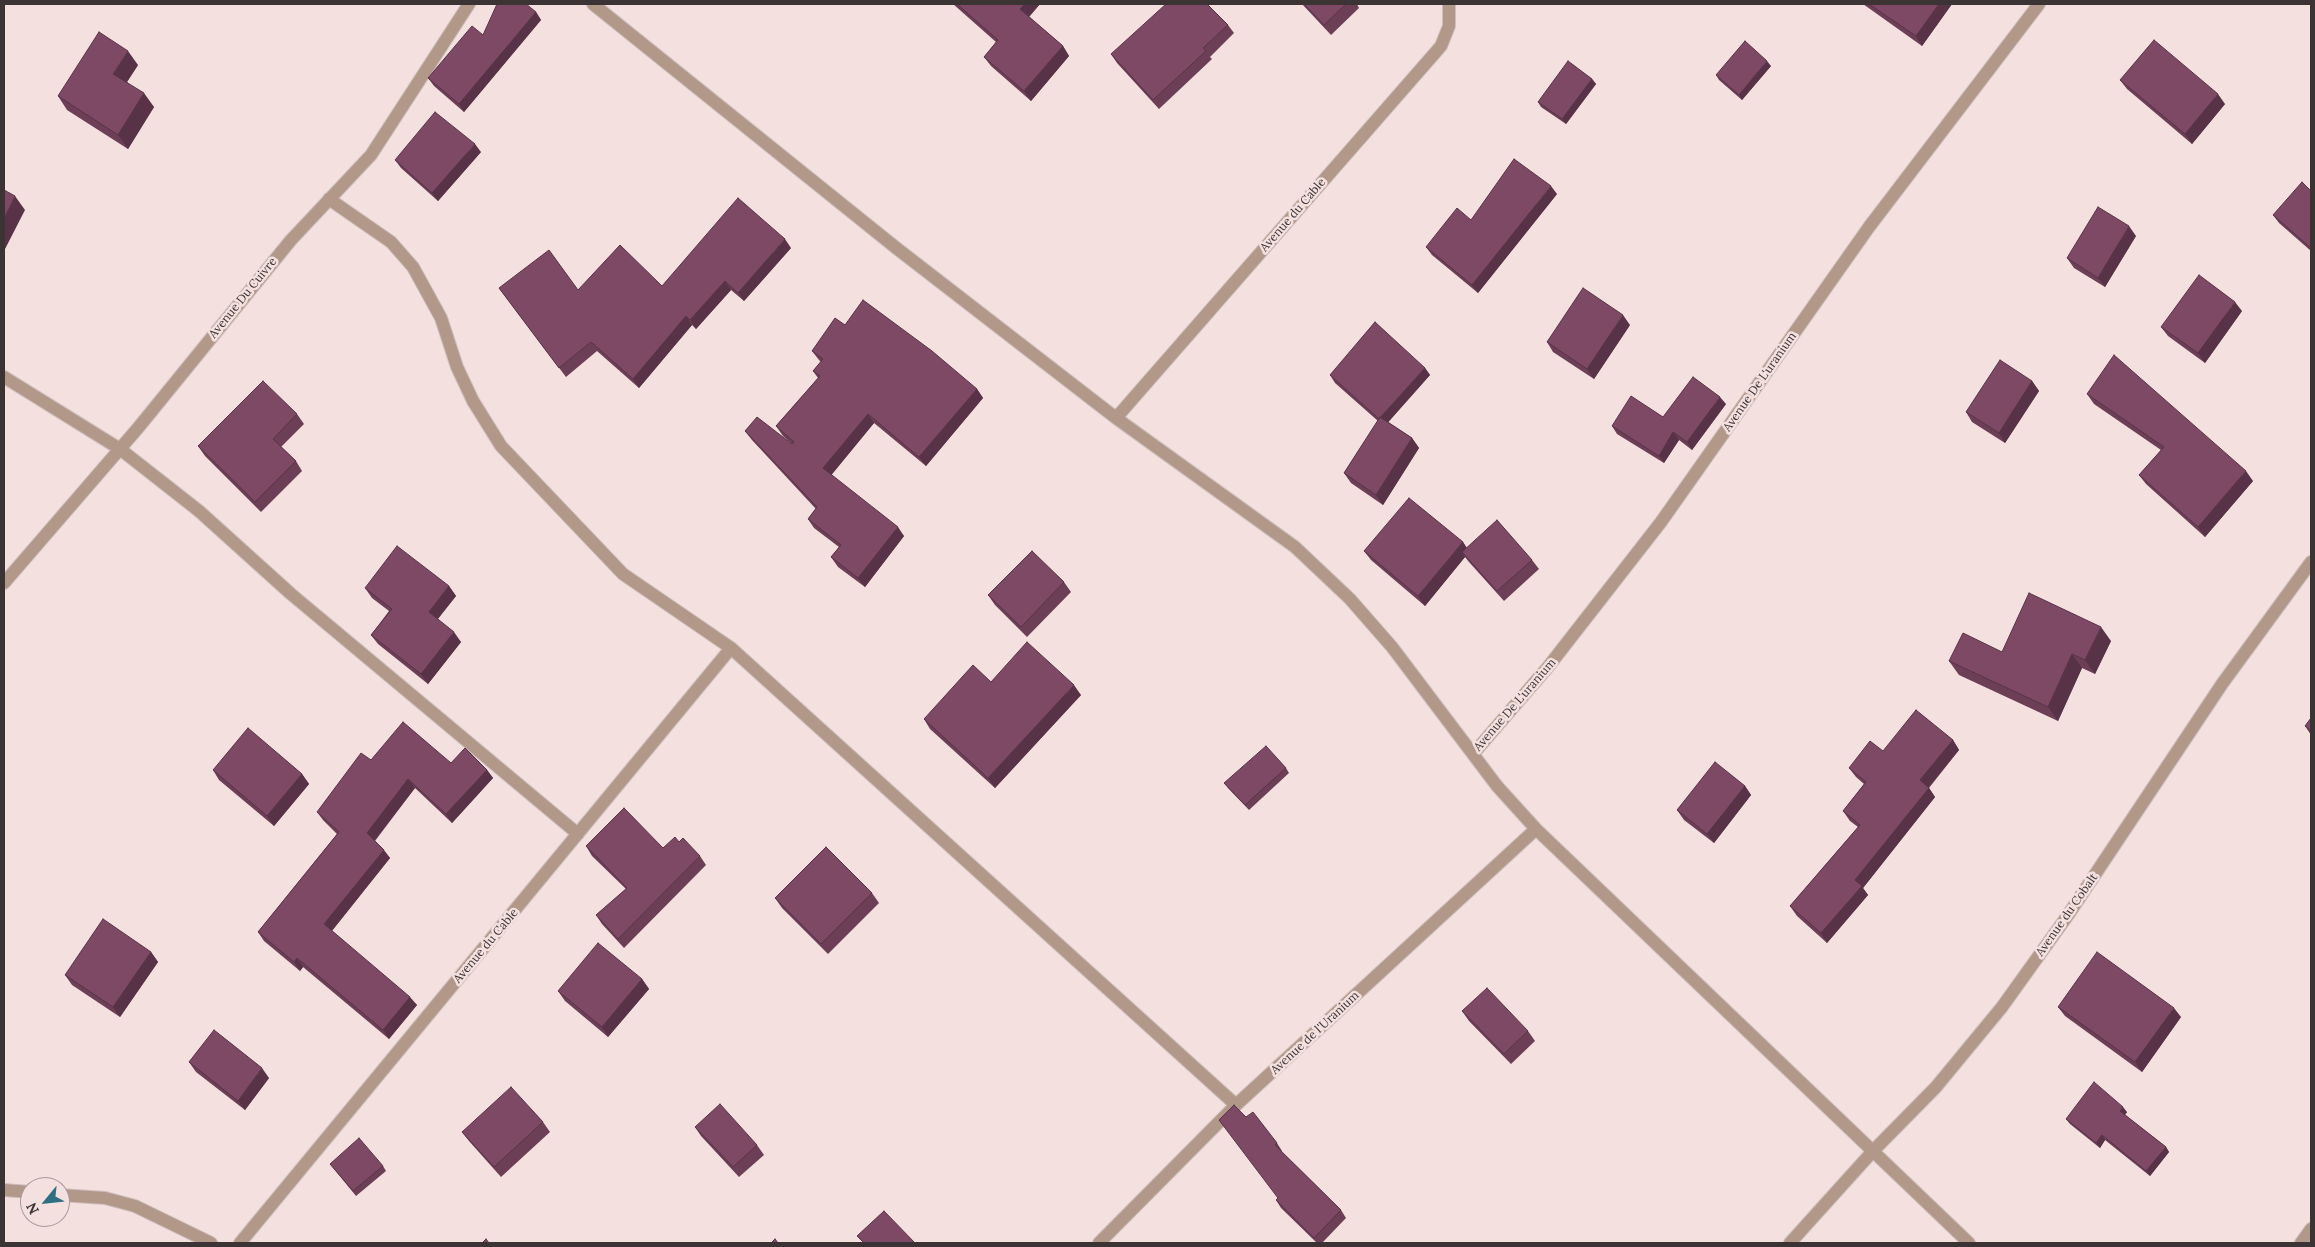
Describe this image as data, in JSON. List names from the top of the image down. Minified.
{"streets":{"street":["Avenue du Cable","Avenue Du Cuivre","Avenue De L'uranium","Avenue du Cobalt","Avenue de l'Uranium"]},"north":"bottom left"}
